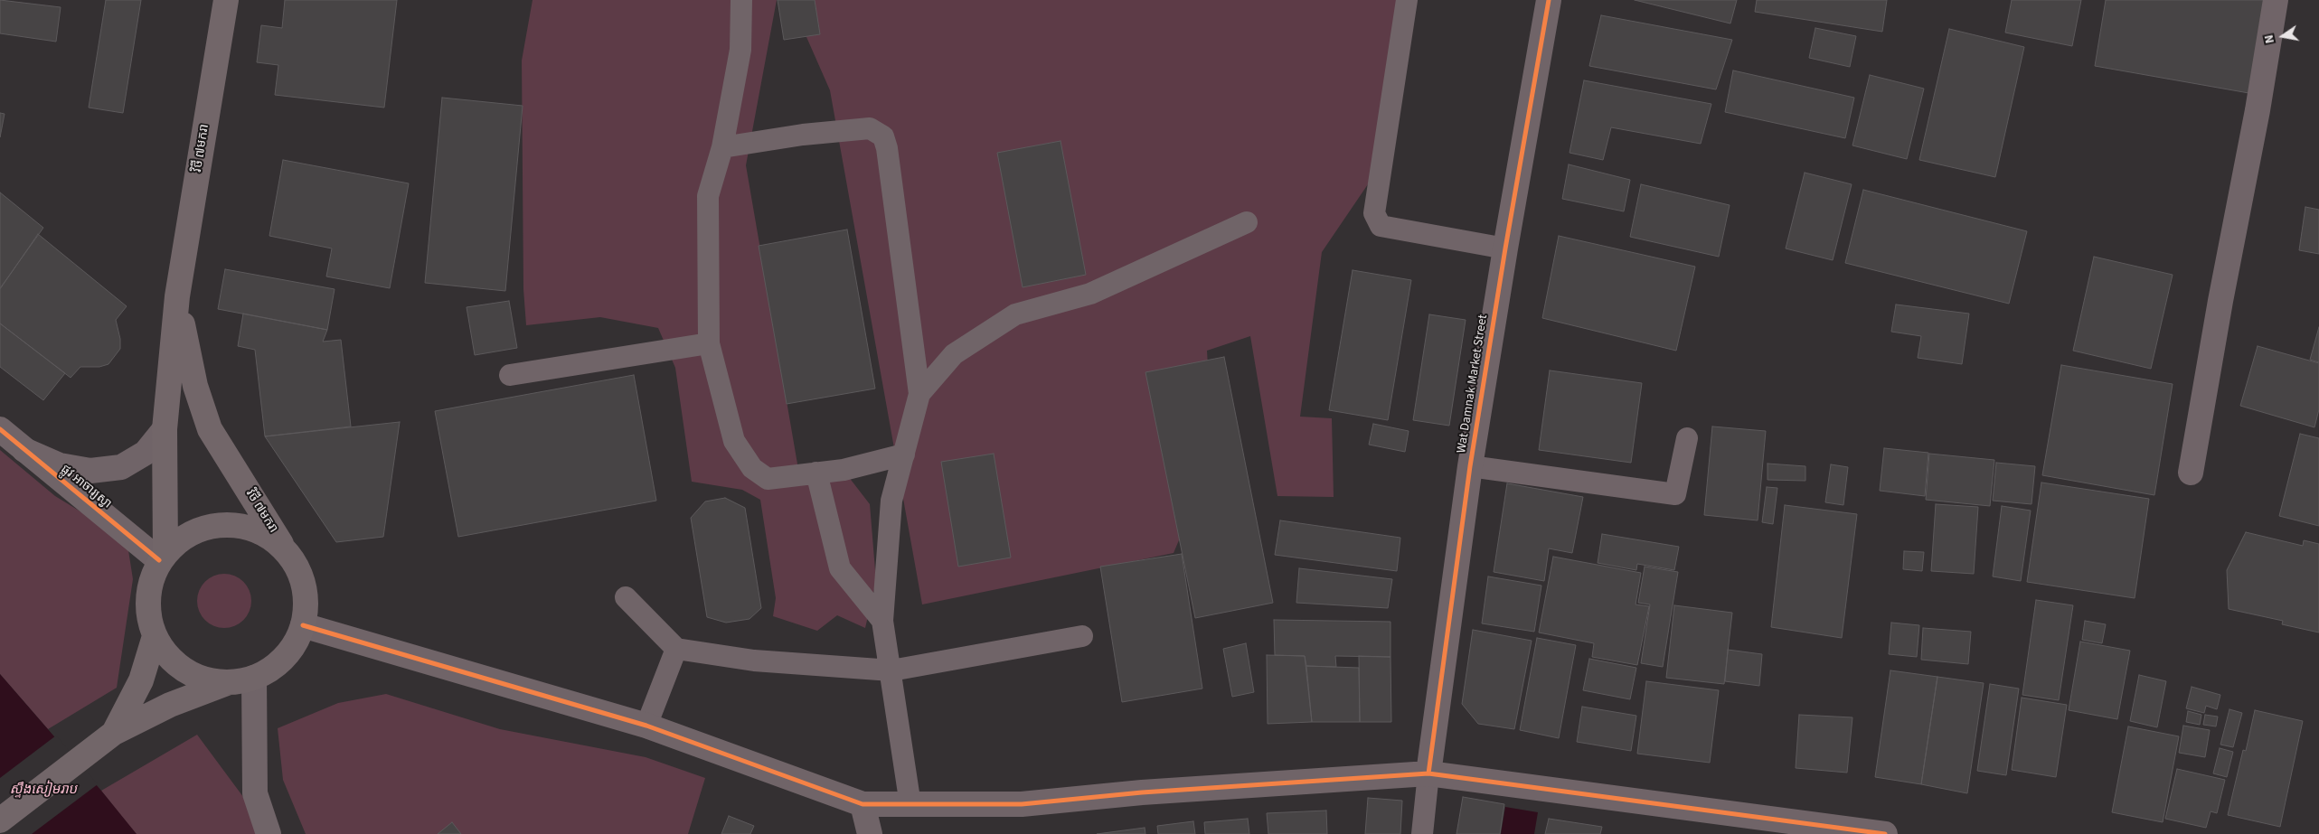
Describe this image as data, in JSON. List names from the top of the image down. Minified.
{"streets":{"main road":["វិថី ៧មករា"],"street":["Wat Damnak Market Street","ផ្លូវ អាចារ្យស្វា"]},"crossings":[["វិថី ៧មករា","ផ្លូវ អាចារ្យស្វា"]],"water":["ស្ទឹងសៀមរាប"],"north":"left"}
